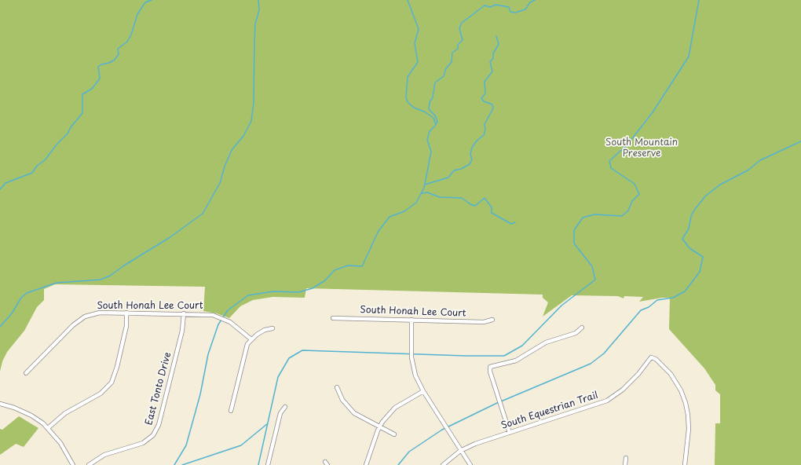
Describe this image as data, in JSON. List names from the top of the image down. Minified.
{"streets":{"street":["South Honah Lee Court","East Tonto Drive","South Equestrian Trail"]},"crossings":[["South Honah Lee Court","East Tonto Drive"]],"parks":["South Mountain Preserve"]}
